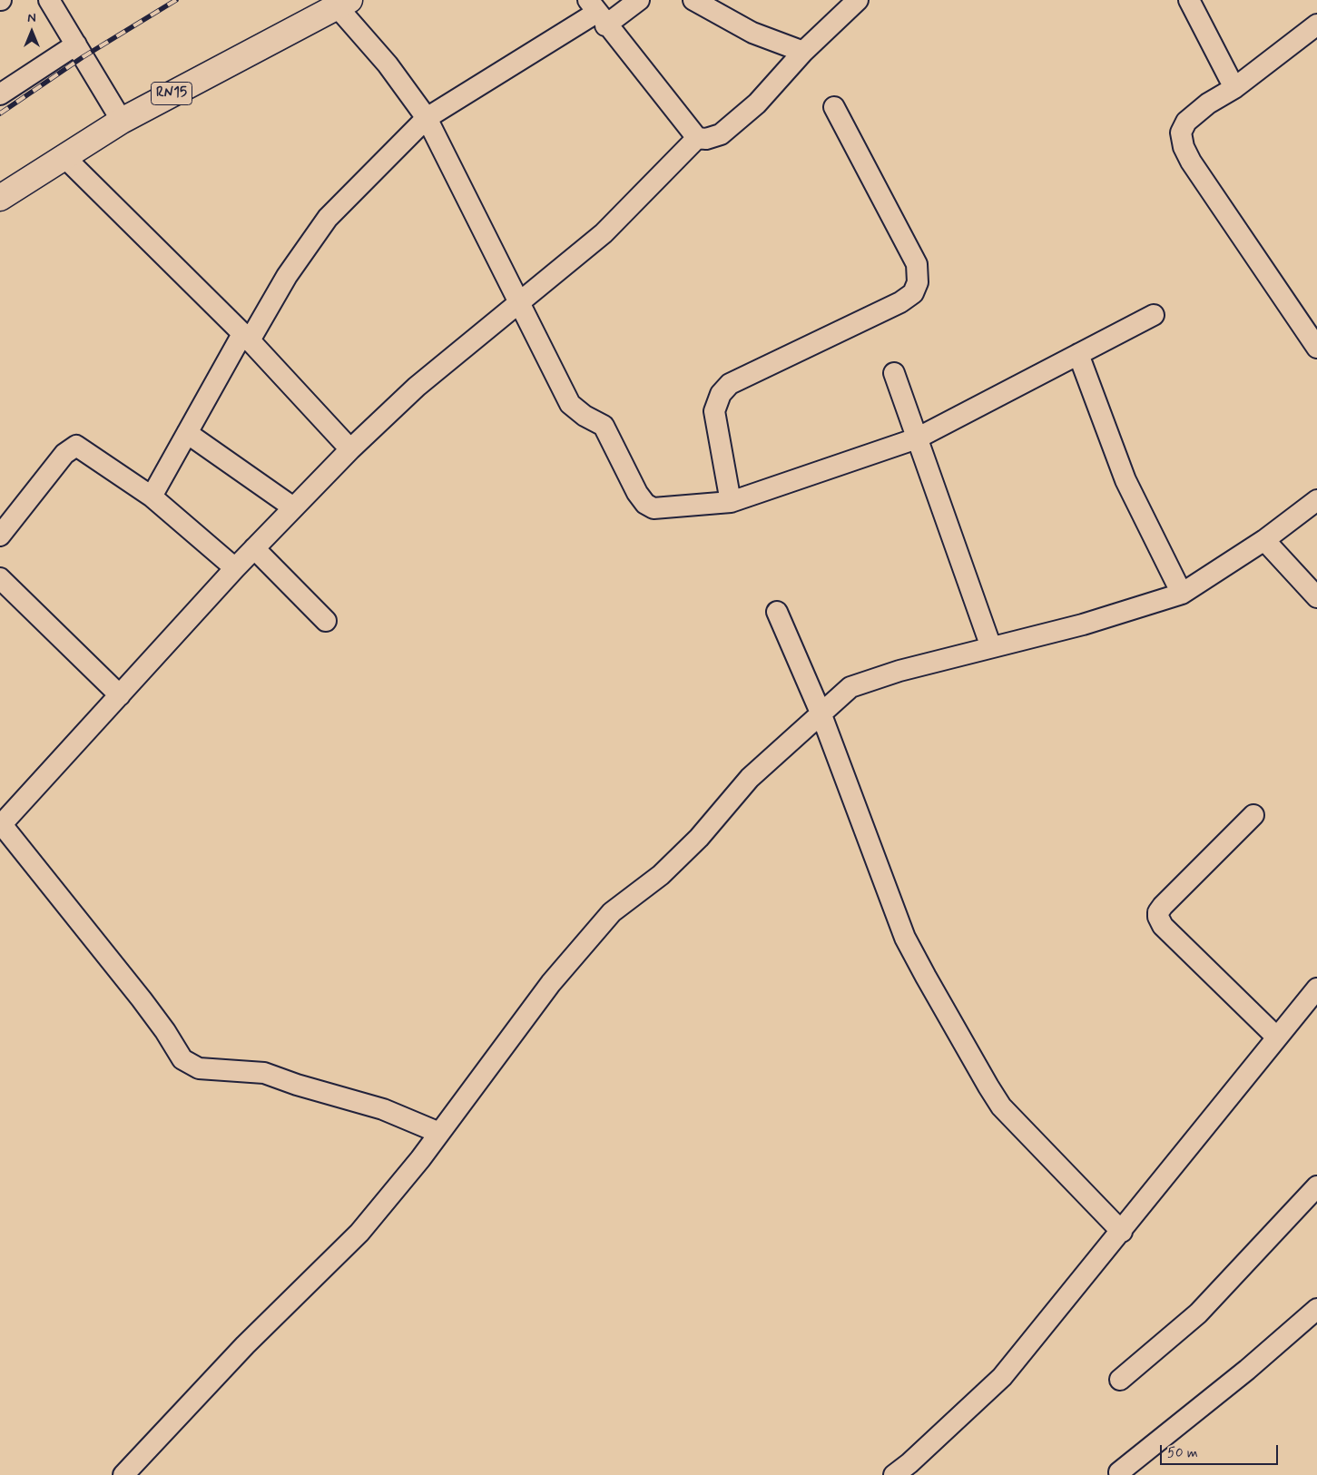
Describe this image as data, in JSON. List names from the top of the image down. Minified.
{"streets":{"main road":["RN15"]},"scale_bar":"50 m","north":"top"}
